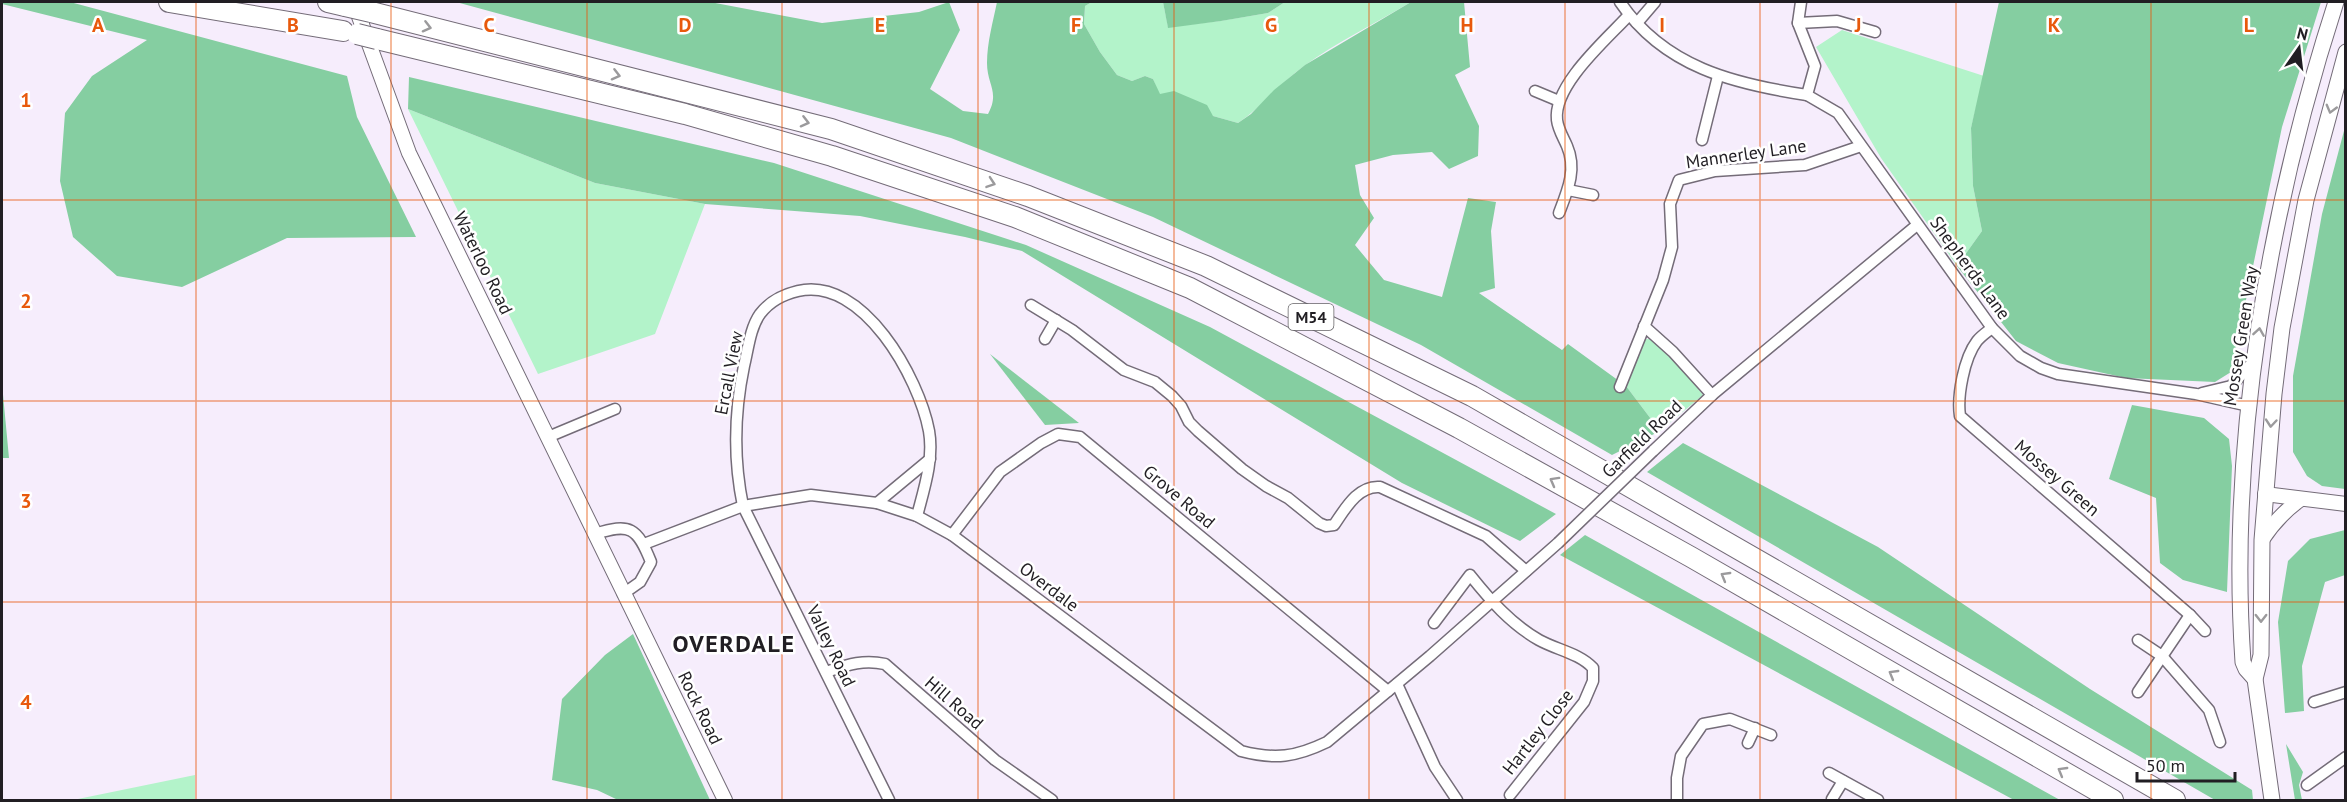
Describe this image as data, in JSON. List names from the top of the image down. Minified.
{"streets":{"highway":["M54"],"main road":["Mossey Green Way"],"street":["Mannerley Lane","Waterloo Road","Shepherds Lane","Ercall View","Garfield Road","Mossey Green","Grove Road","Overdale","Valley Road","Hill Road","Rock Road","Hartley Close"]},"crossings":[["Mannerley Lane","Shepherds Lane"],["Waterloo Road","M54"],["Waterloo Road","Rock Road"],["Shepherds Lane","Mossey Green Way"],["Shepherds Lane","Garfield Road"],["Shepherds Lane","Mossey Green"],["Ercall View","Overdale"],["Ercall View","Valley Road"],["Garfield Road","Overdale"],["Garfield Road","Hartley Close"],["Grove Road","Overdale"],["Overdale","Valley Road"],["Valley Road","Hill Road"]],"districts":["OVERDALE"],"scale_bar":"50 m","north":"top","grid":{"columns":["A","B","C","D","E","F","G","H","I","J","K","L"],"rows":["1","2","3","4"]}}
